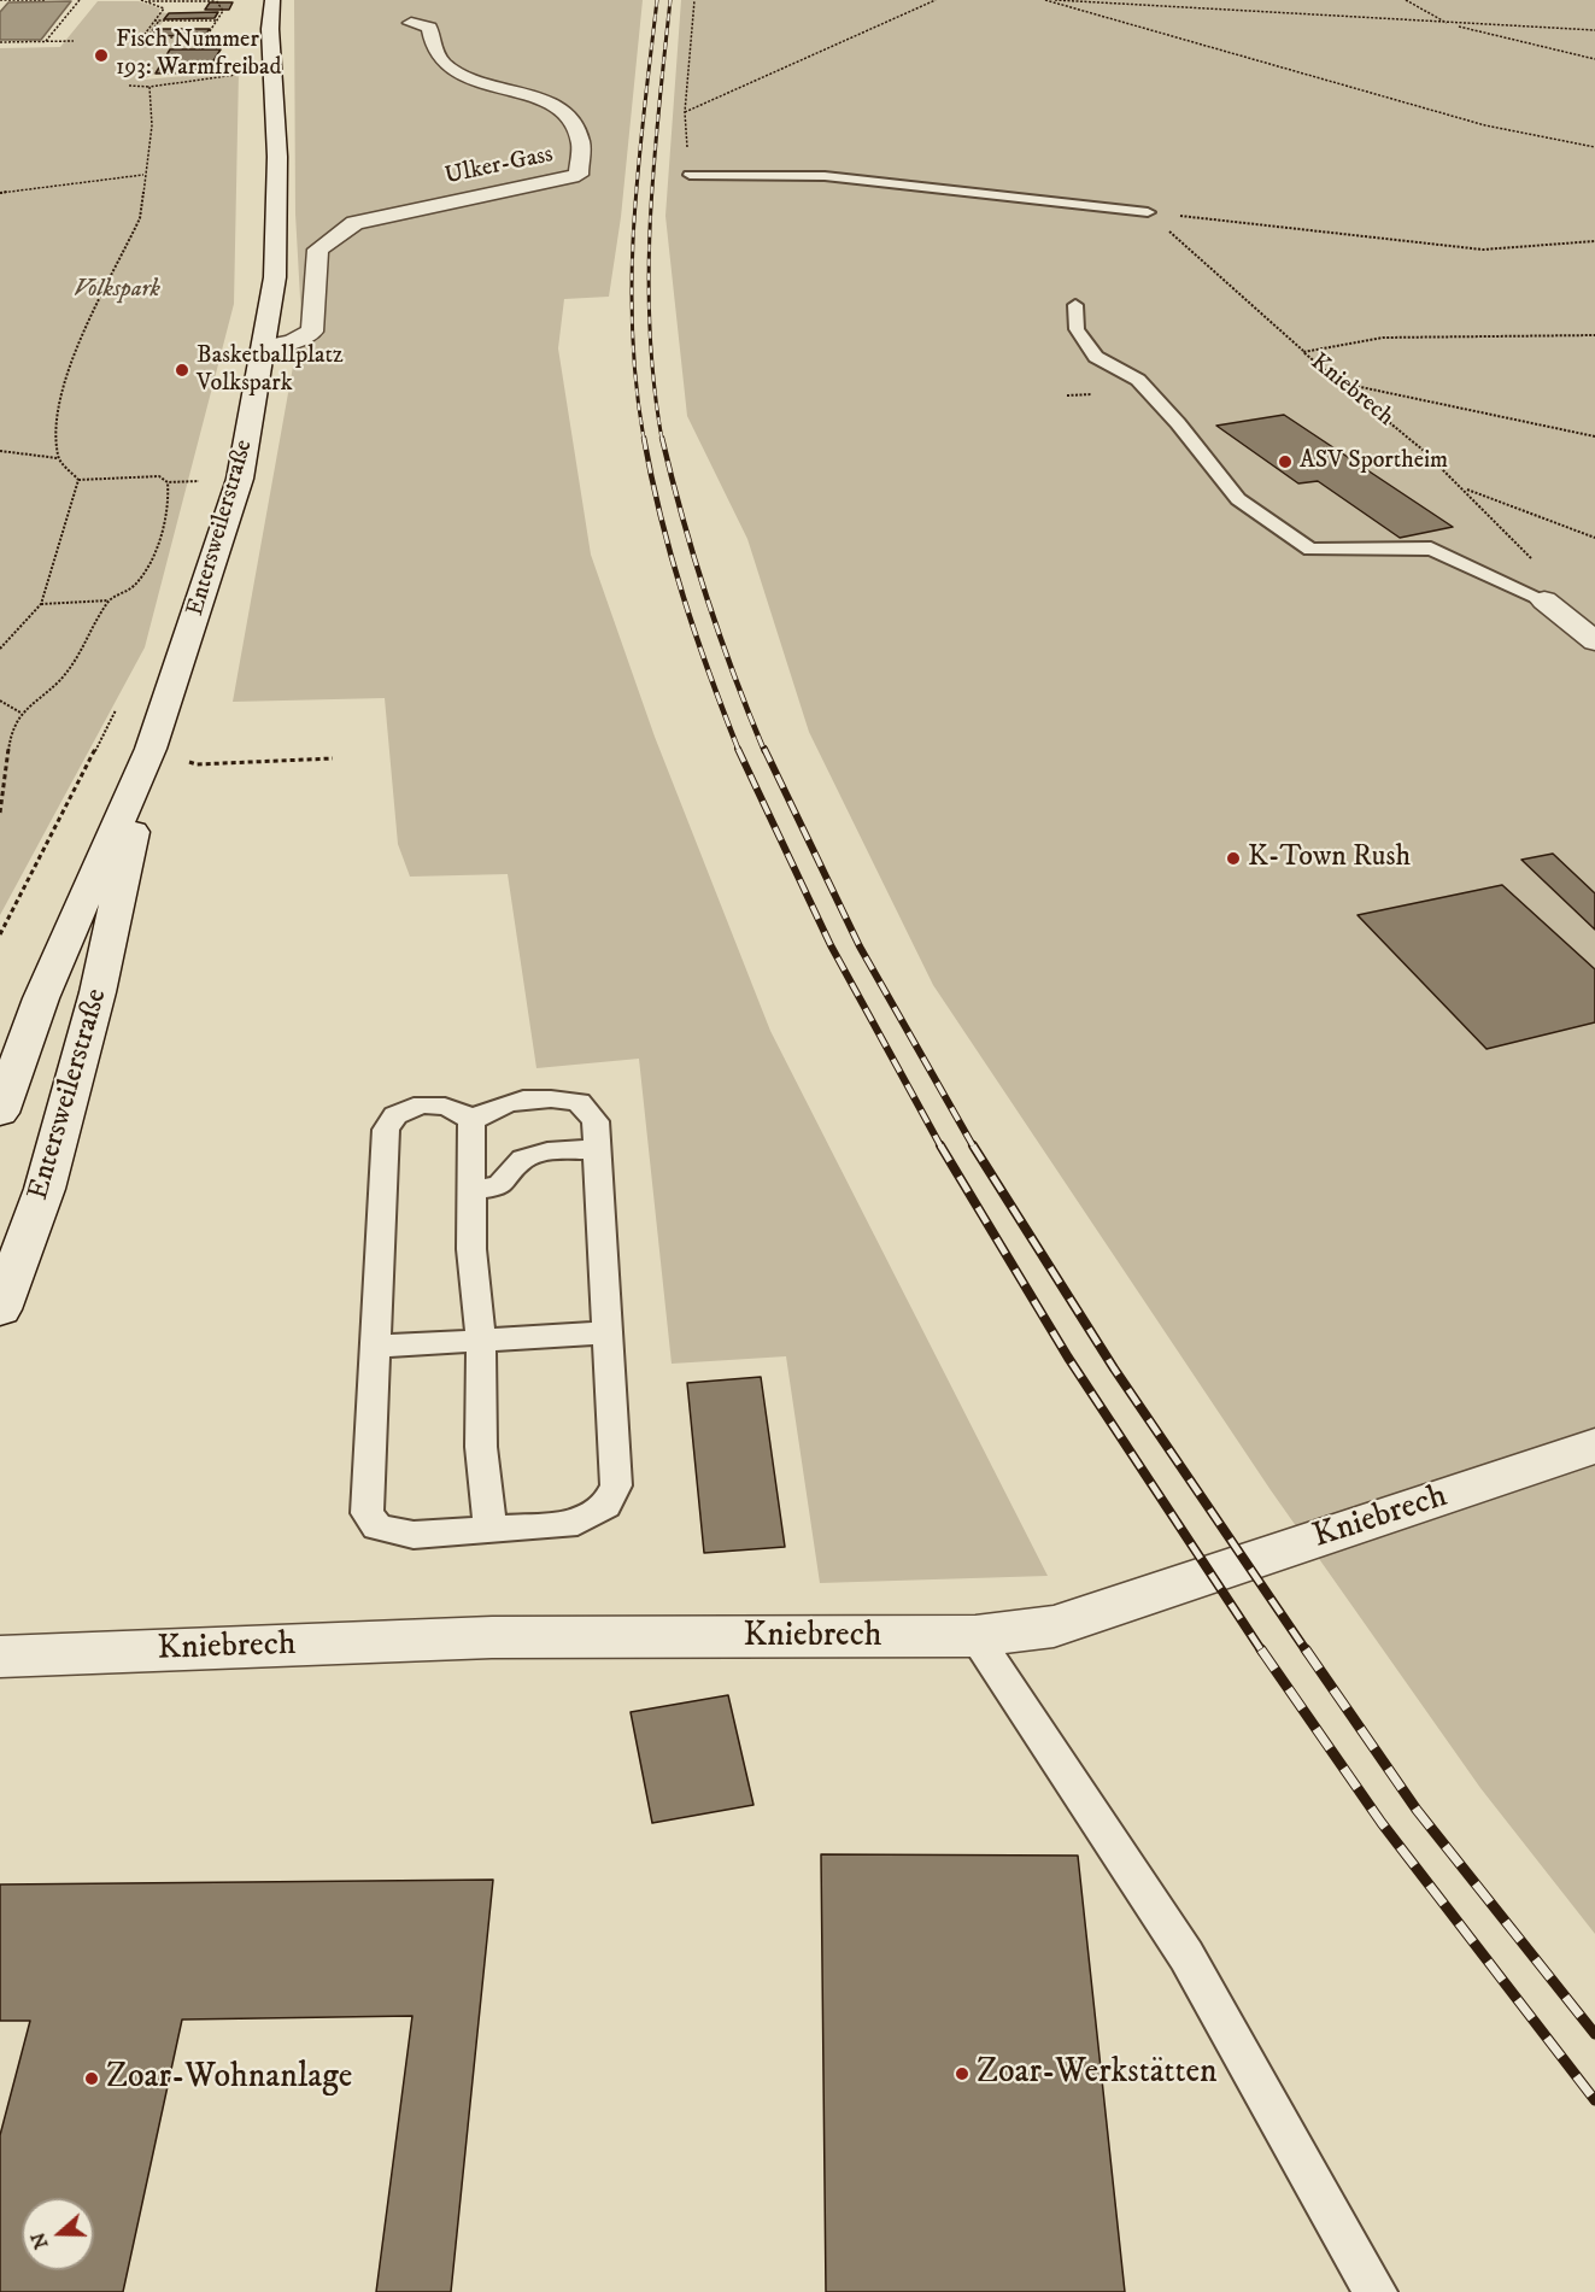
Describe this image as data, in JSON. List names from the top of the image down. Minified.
{"streets":{"main road":["Ulker-Gass","Kniebrech","Entersweilerstraße"]},"crossings":[["Ulker-Gass","Entersweilerstraße"]],"parks":["Volkspark"],"places":["Fisch Nummer 193: Warmfreibad","Basketballplatz Volkspark","ASV Sportheim","K-Town Rush","Zoar-Werkstätten","Zoar-Wohnanlage"],"north":"left"}
